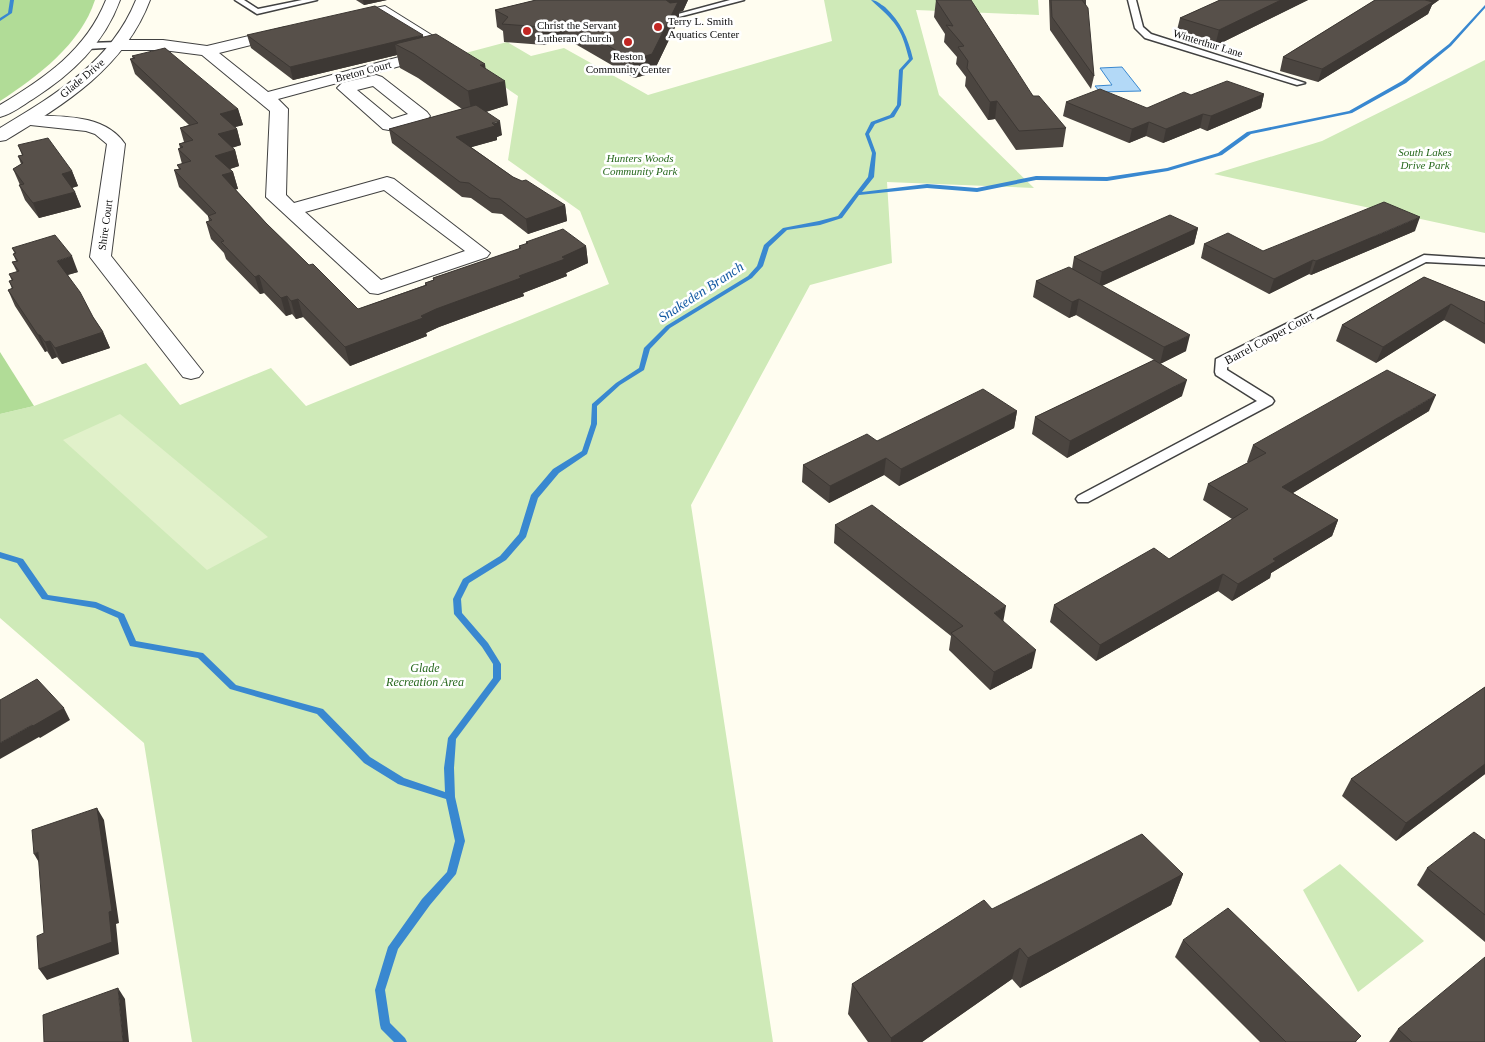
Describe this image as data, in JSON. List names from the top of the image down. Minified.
{"streets":{"street":["Breton Court","Glade Drive","Shire Court"],"lane":["Winterthur Lane","Barrel Cooper Court"]},"crossings":[["Glade Drive","Shire Court"]],"water":["Snakeden Branch"],"parks":["South Lakes Drive Park","Hunters Woods Community Park","Glade Recreation Area"],"places":["Terry L. Smith Aquatics Center","Christ the Servant Lutheran Church","Reston Community Center"]}
